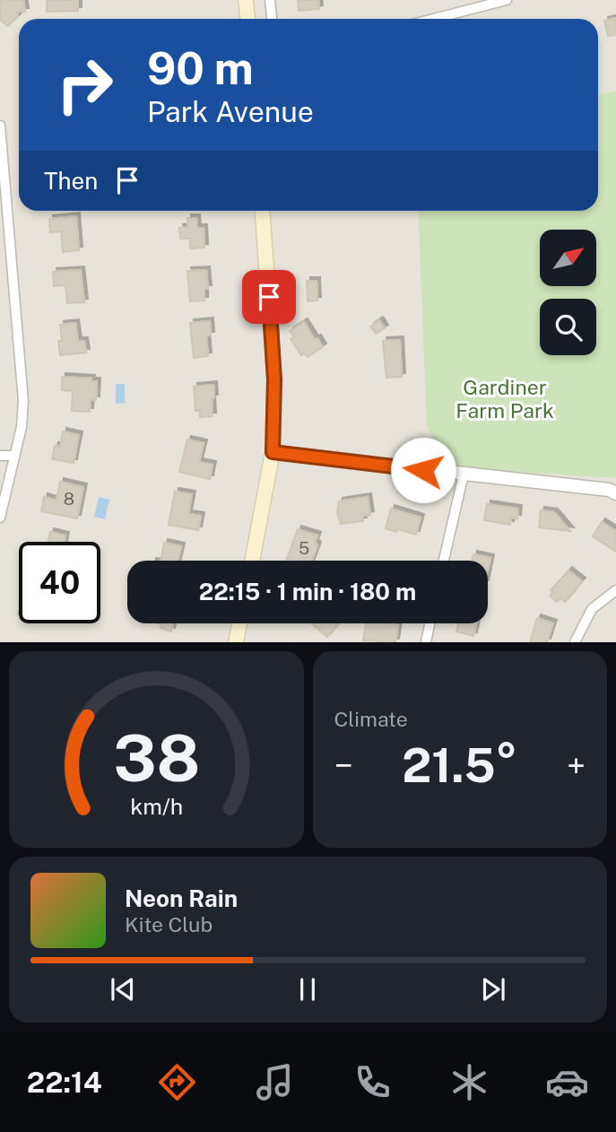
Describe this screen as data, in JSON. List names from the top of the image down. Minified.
{"parks":["Gardiner Farm Park"],"house_numbers":["8","5"],"north":"top right","page":{"turn":["90 m","Park Avenue"],"then":"Then","limit":"40","trip":"22:15 · 1 min · 180 m","tile":"Climate","heat":["−","21.5°","+"],"song":["Neon Rain","Kite Club"],"tabs":"22:14","gauge":["38","km/h"]}}
